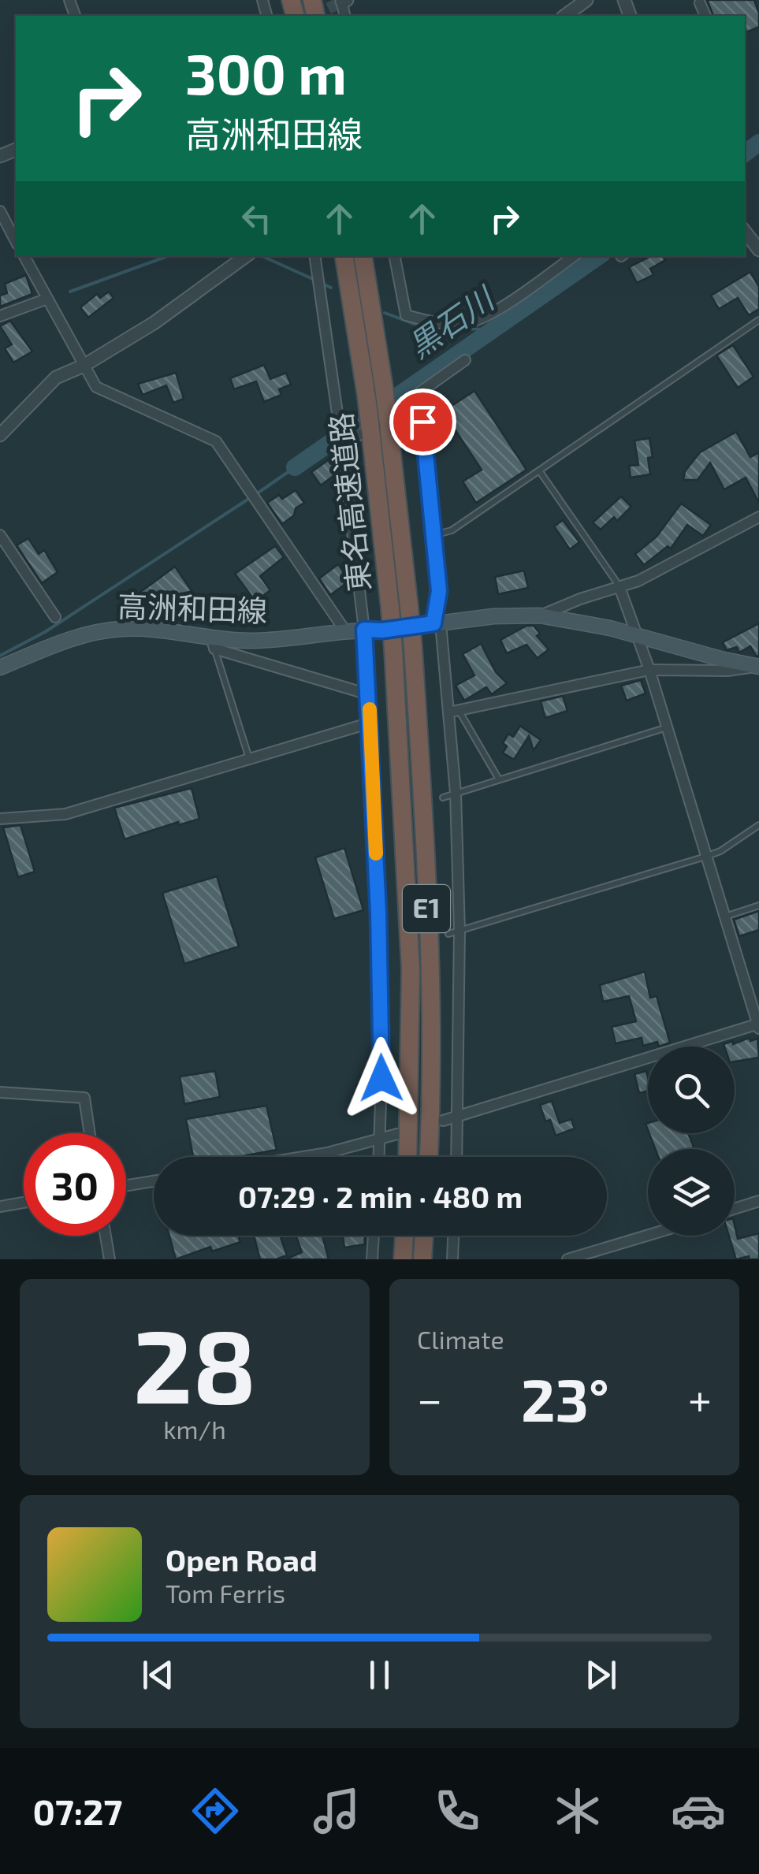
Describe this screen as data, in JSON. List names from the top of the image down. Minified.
{"streets":{"highway":["東名高速道路","E1"],"main road":["高洲和田線"]},"water":["黒石川"],"page":{"turn":["300 m","高洲和田線"],"limit":"30","trip":"07:29 · 2 min · 480 m","tile":[["28","km/h"],"Climate"],"heat":["−","23°","+"],"song":["Open Road","Tom Ferris"],"tabs":"07:27"}}
